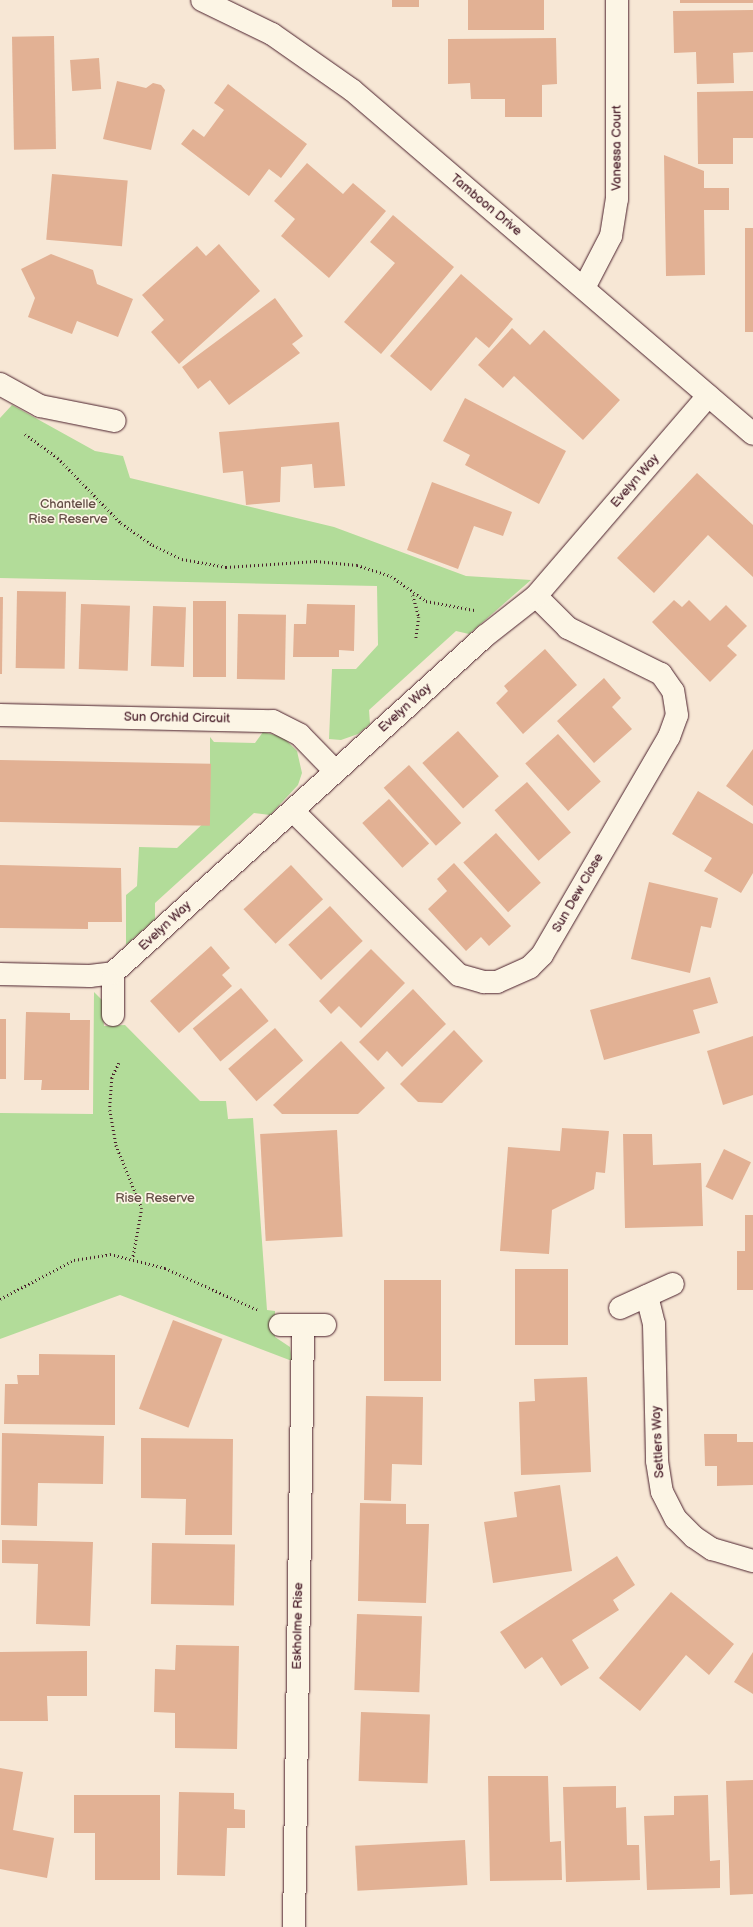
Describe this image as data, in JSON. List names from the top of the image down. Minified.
{"streets":{"street":["Vanessa Court","Tamboon Drive","Evelyn Way","Sun Orchid Circuit","Sun Dew Close","Settlers Way","Eskholme Rise"]},"crossings":[["Vanessa Court","Tamboon Drive"],["Tamboon Drive","Evelyn Way"],["Evelyn Way","Sun Orchid Circuit"],["Evelyn Way","Sun Dew Close"]],"parks":["Chantelle Rise Reserve","Rise Reserve"]}
